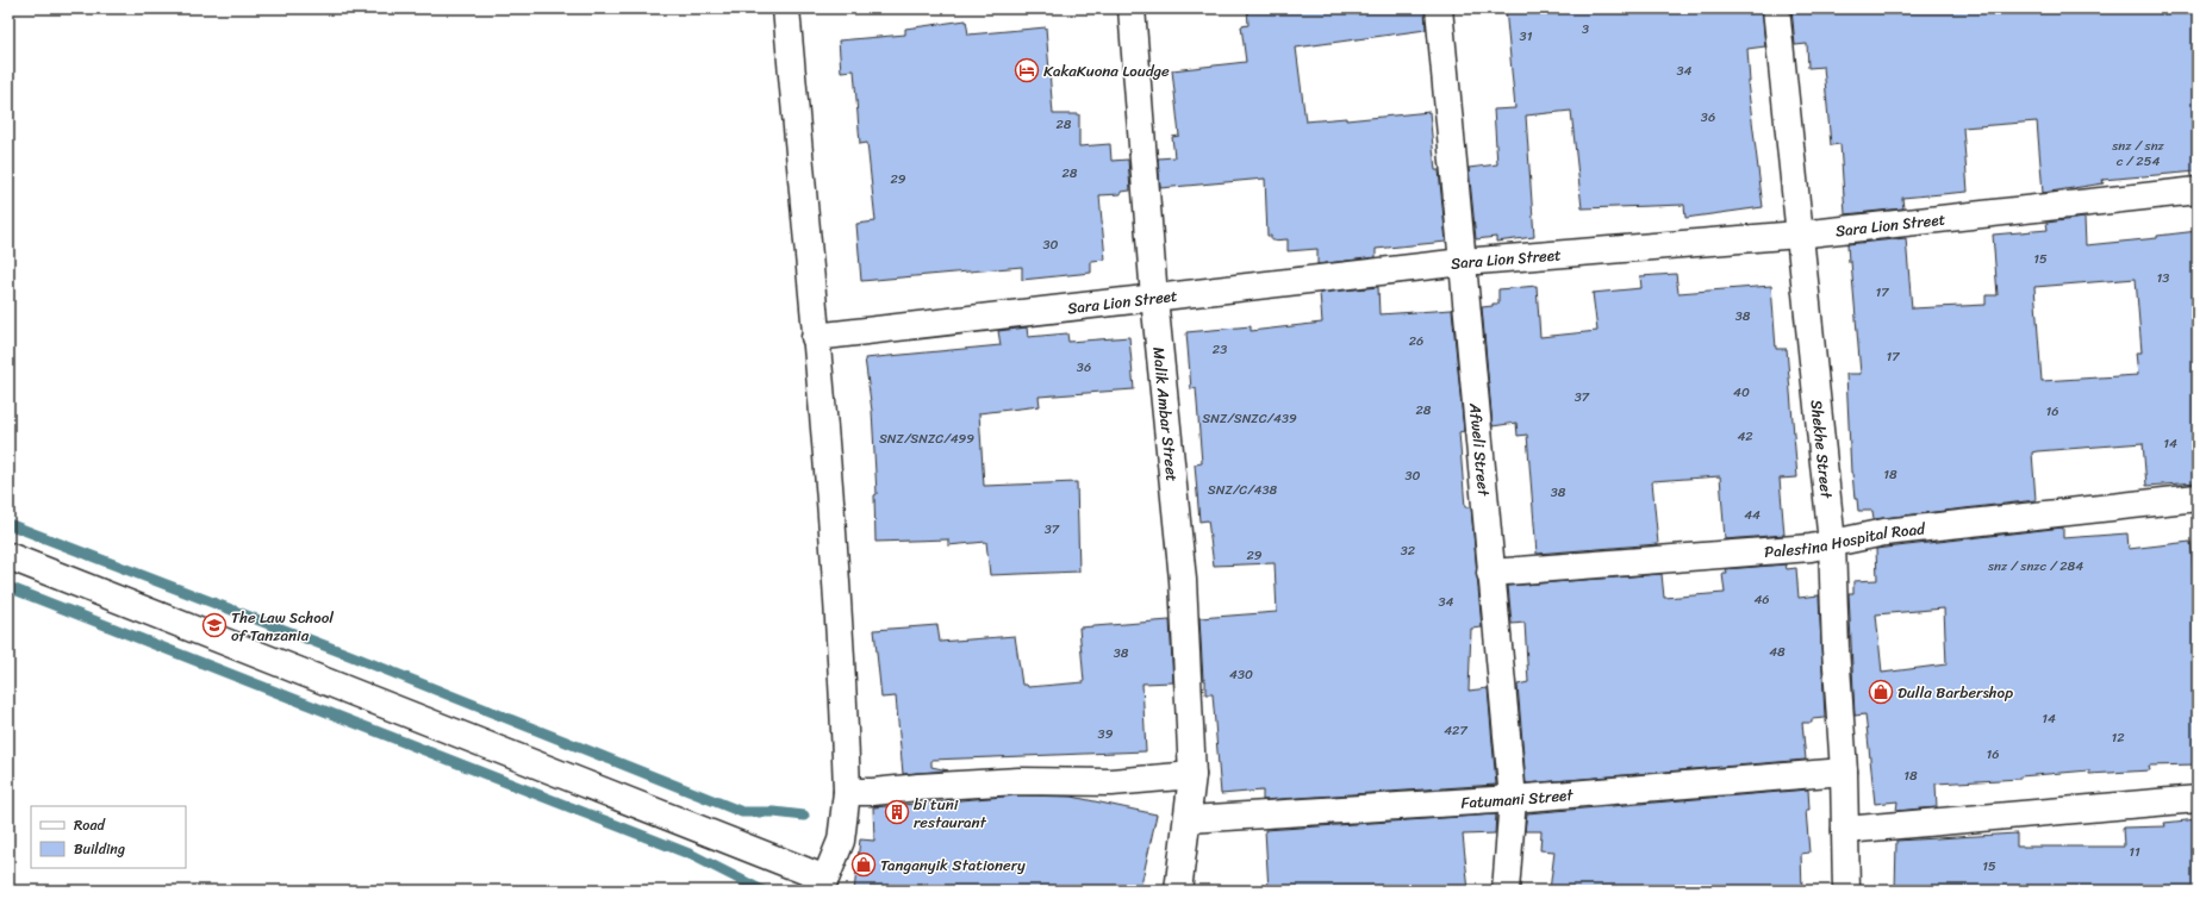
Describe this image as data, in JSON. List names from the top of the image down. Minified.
{"streets":{"street":["Sara Lion Street","Malik Ambar Street","Afweli Street","Shekhe Street","Palestina Hospital Road","Fatumani Street"]},"crossings":[["Sara Lion Street","Malik Ambar Street"],["Sara Lion Street","Afweli Street"],["Sara Lion Street","Shekhe Street"],["Malik Ambar Street","Fatumani Street"],["Afweli Street","Palestina Hospital Road"],["Afweli Street","Fatumani Street"],["Shekhe Street","Palestina Hospital Road"],["Shekhe Street","Fatumani Street"]],"places":{"hotel":["KakaKuona Loudge"],"school or university":["The Law School of Tanzania"],"shop":["Dulla Barbershop","Tanganyik Stationery"],"building":["bi tuni restaurant"]},"house_numbers":["3","31","34","36","28","snz / snz c / 254","28","29","30","15","13","17","38","26","23","17","36","40","37","28","16","SNZ/SNZC/439","42","SNZ/SNZC/499","14","18","30","SNZ/C/438","38","44","37","32","29","snz / snzc / 284","46","34","48","38","430","14","427","39","12","16","18","11","15"],"legend":["Road","Building"]}
